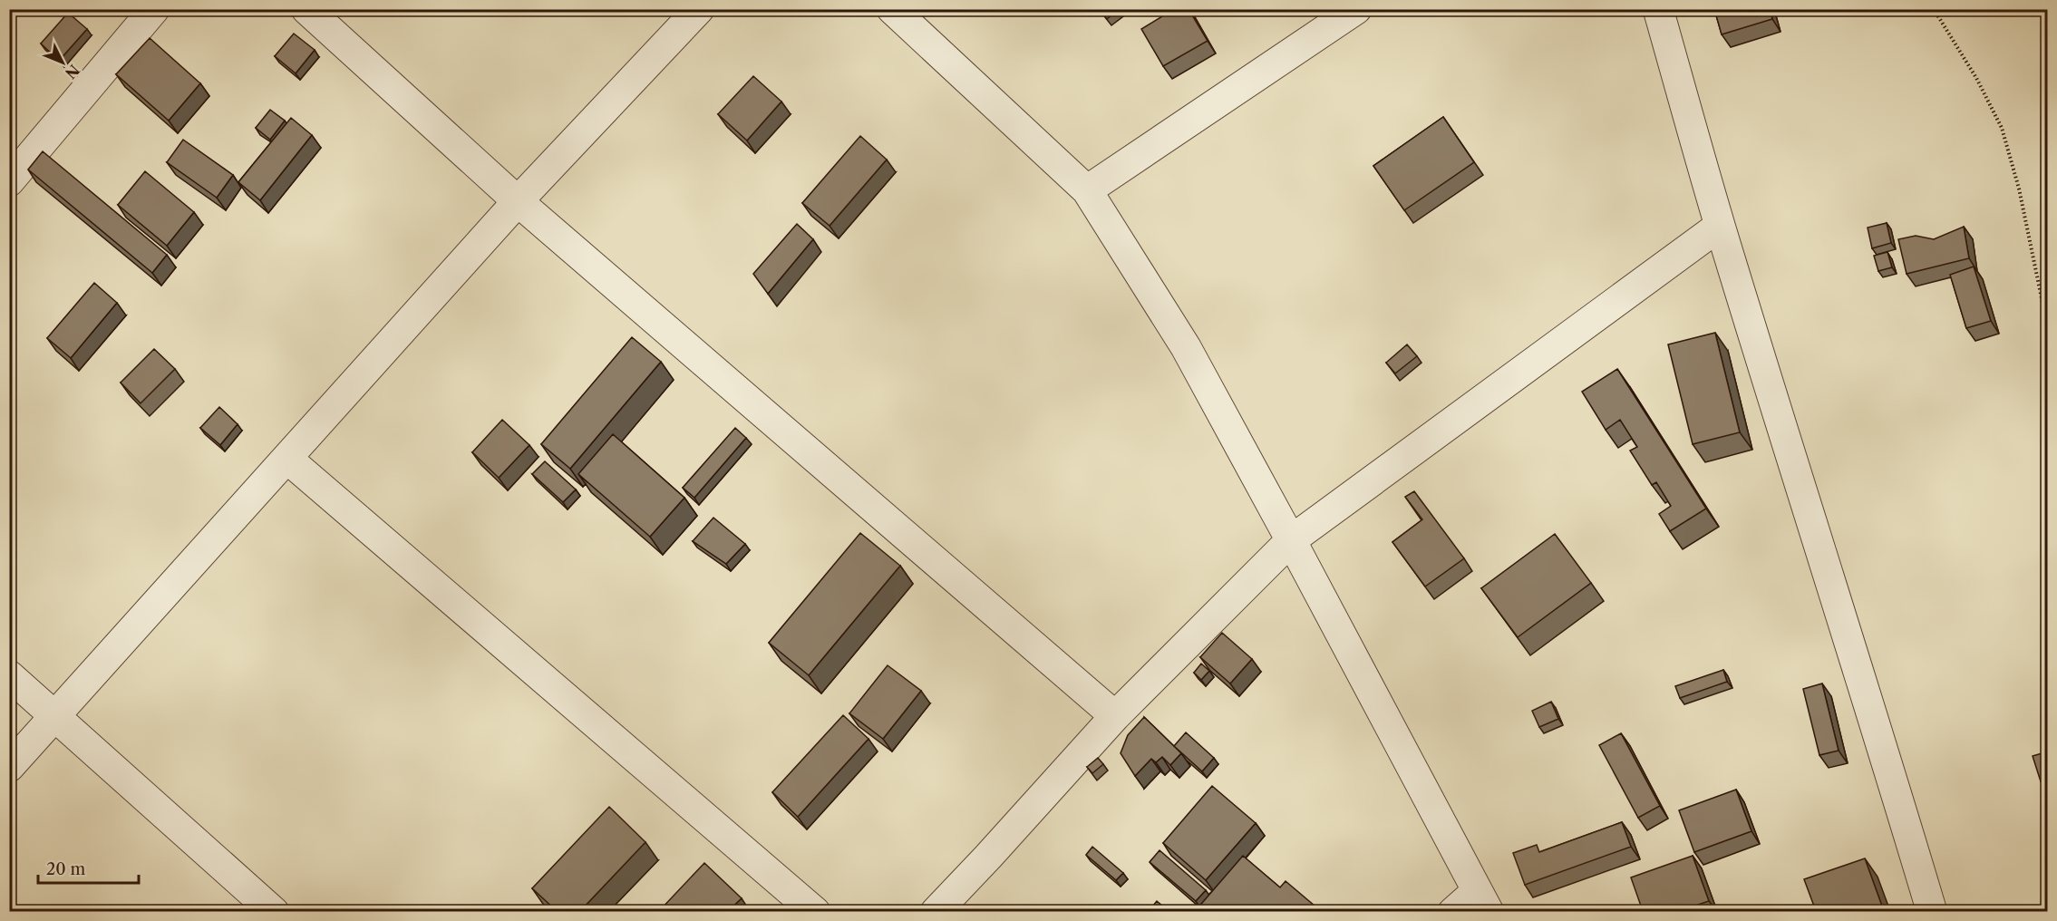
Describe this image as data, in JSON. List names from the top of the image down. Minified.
{"scale_bar":"20 m","north":"bottom right"}
